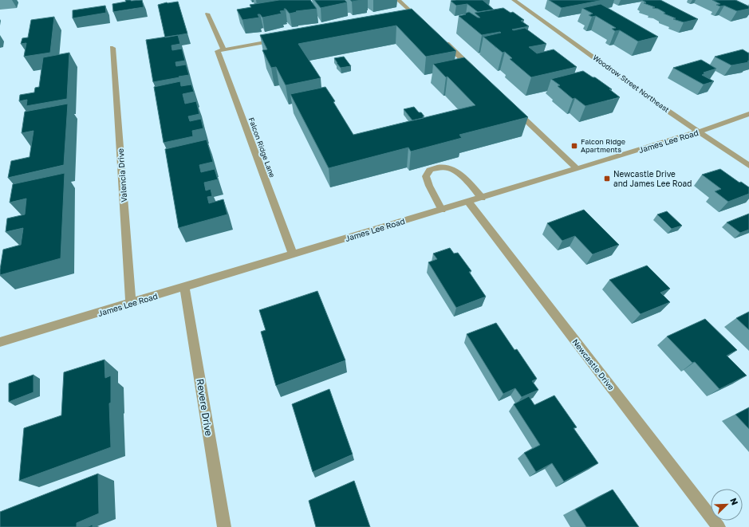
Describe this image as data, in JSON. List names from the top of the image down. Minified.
{"streets":{"street":["Woodrow Street Northeast","James Lee Road","Falcon Ridge Lane","Valencia Drive","Newcastle Drive","Revere Drive"]},"crossings":[["Woodrow Street Northeast","James Lee Road"],["James Lee Road","Falcon Ridge Lane"],["James Lee Road","Valencia Drive"],["James Lee Road","Newcastle Drive"],["James Lee Road","Revere Drive"]],"places":{"transit":["Falcon Ridge Apartments","Newcastle Drive and James Lee Road"]},"north":"top right"}
